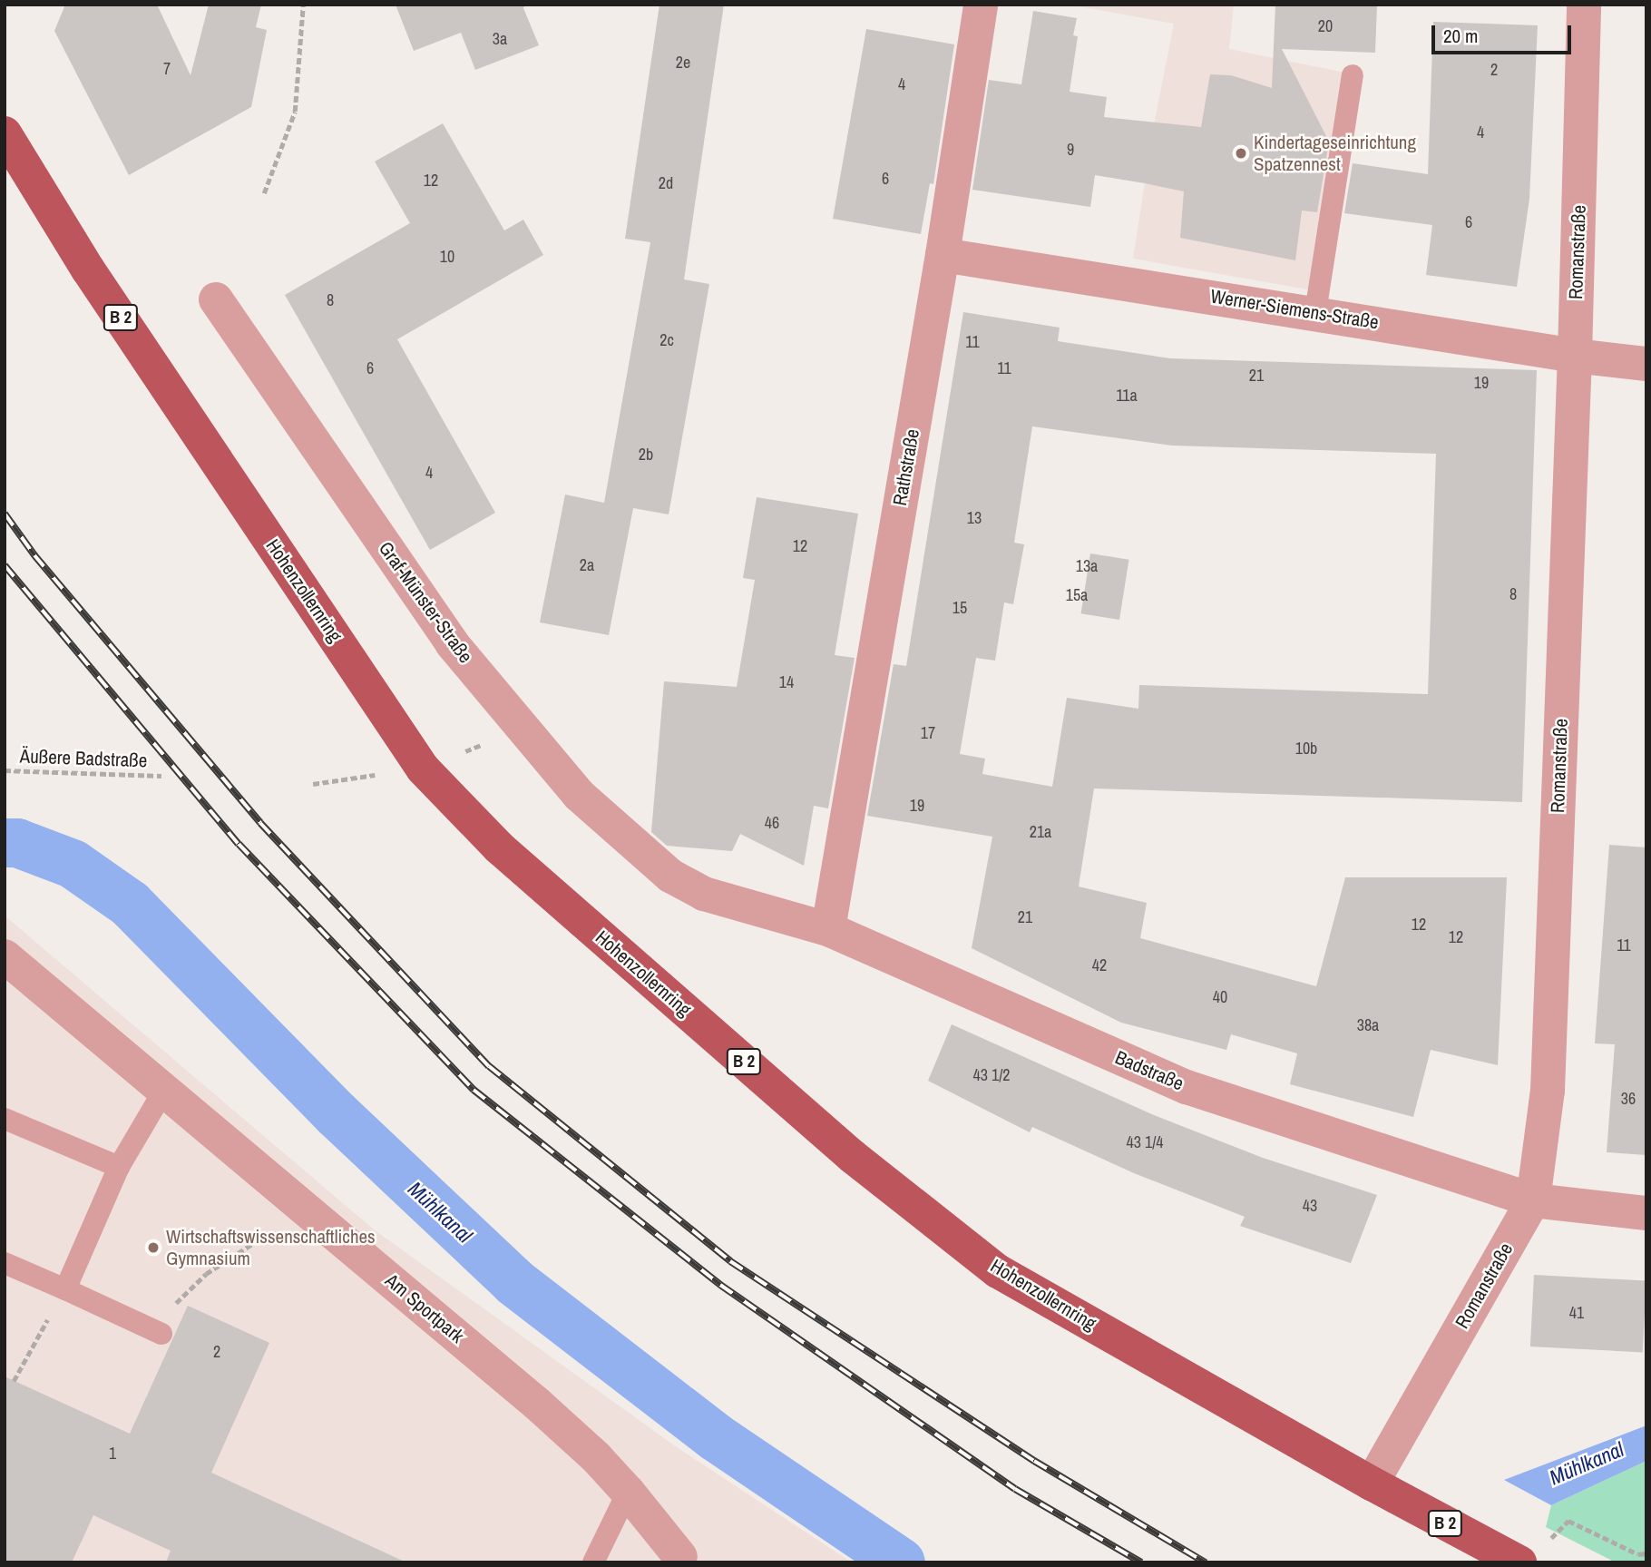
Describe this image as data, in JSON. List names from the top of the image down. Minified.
{"streets":{"main road":["B 2","Hohenzollernring"],"street":["Romanstraße","Werner-Siemens-Straße","Rathstraße","Graf-Münster-Straße","Badstraße","Am Sportpark"],"path":["Äußere Badstraße"]},"crossings":[["Romanstraße","Werner-Siemens-Straße"],["Romanstraße","Hohenzollernring"],["Romanstraße","Badstraße"],["Werner-Siemens-Straße","Rathstraße"],["Rathstraße","Badstraße"],["Graf-Münster-Straße","Badstraße"]],"water":["Mühlkanal"],"places":["Kindertageseinrichtung Spatzennest","Wirtschaftswissenschaftliches Gymnasium"],"house_numbers":["20","3a","2e","7","2","4","4","9","6","12","2d","6","10","8","2c","11","6","11","21","19","11a","2b","4","13","12","2a","13a","8","15a","15","14","17","10b","19","46","21a","21","12","12","11","42","40","38a","43 1/2","36","43 1/4","43","41","2","1"],"scale_bar":"20 m"}
